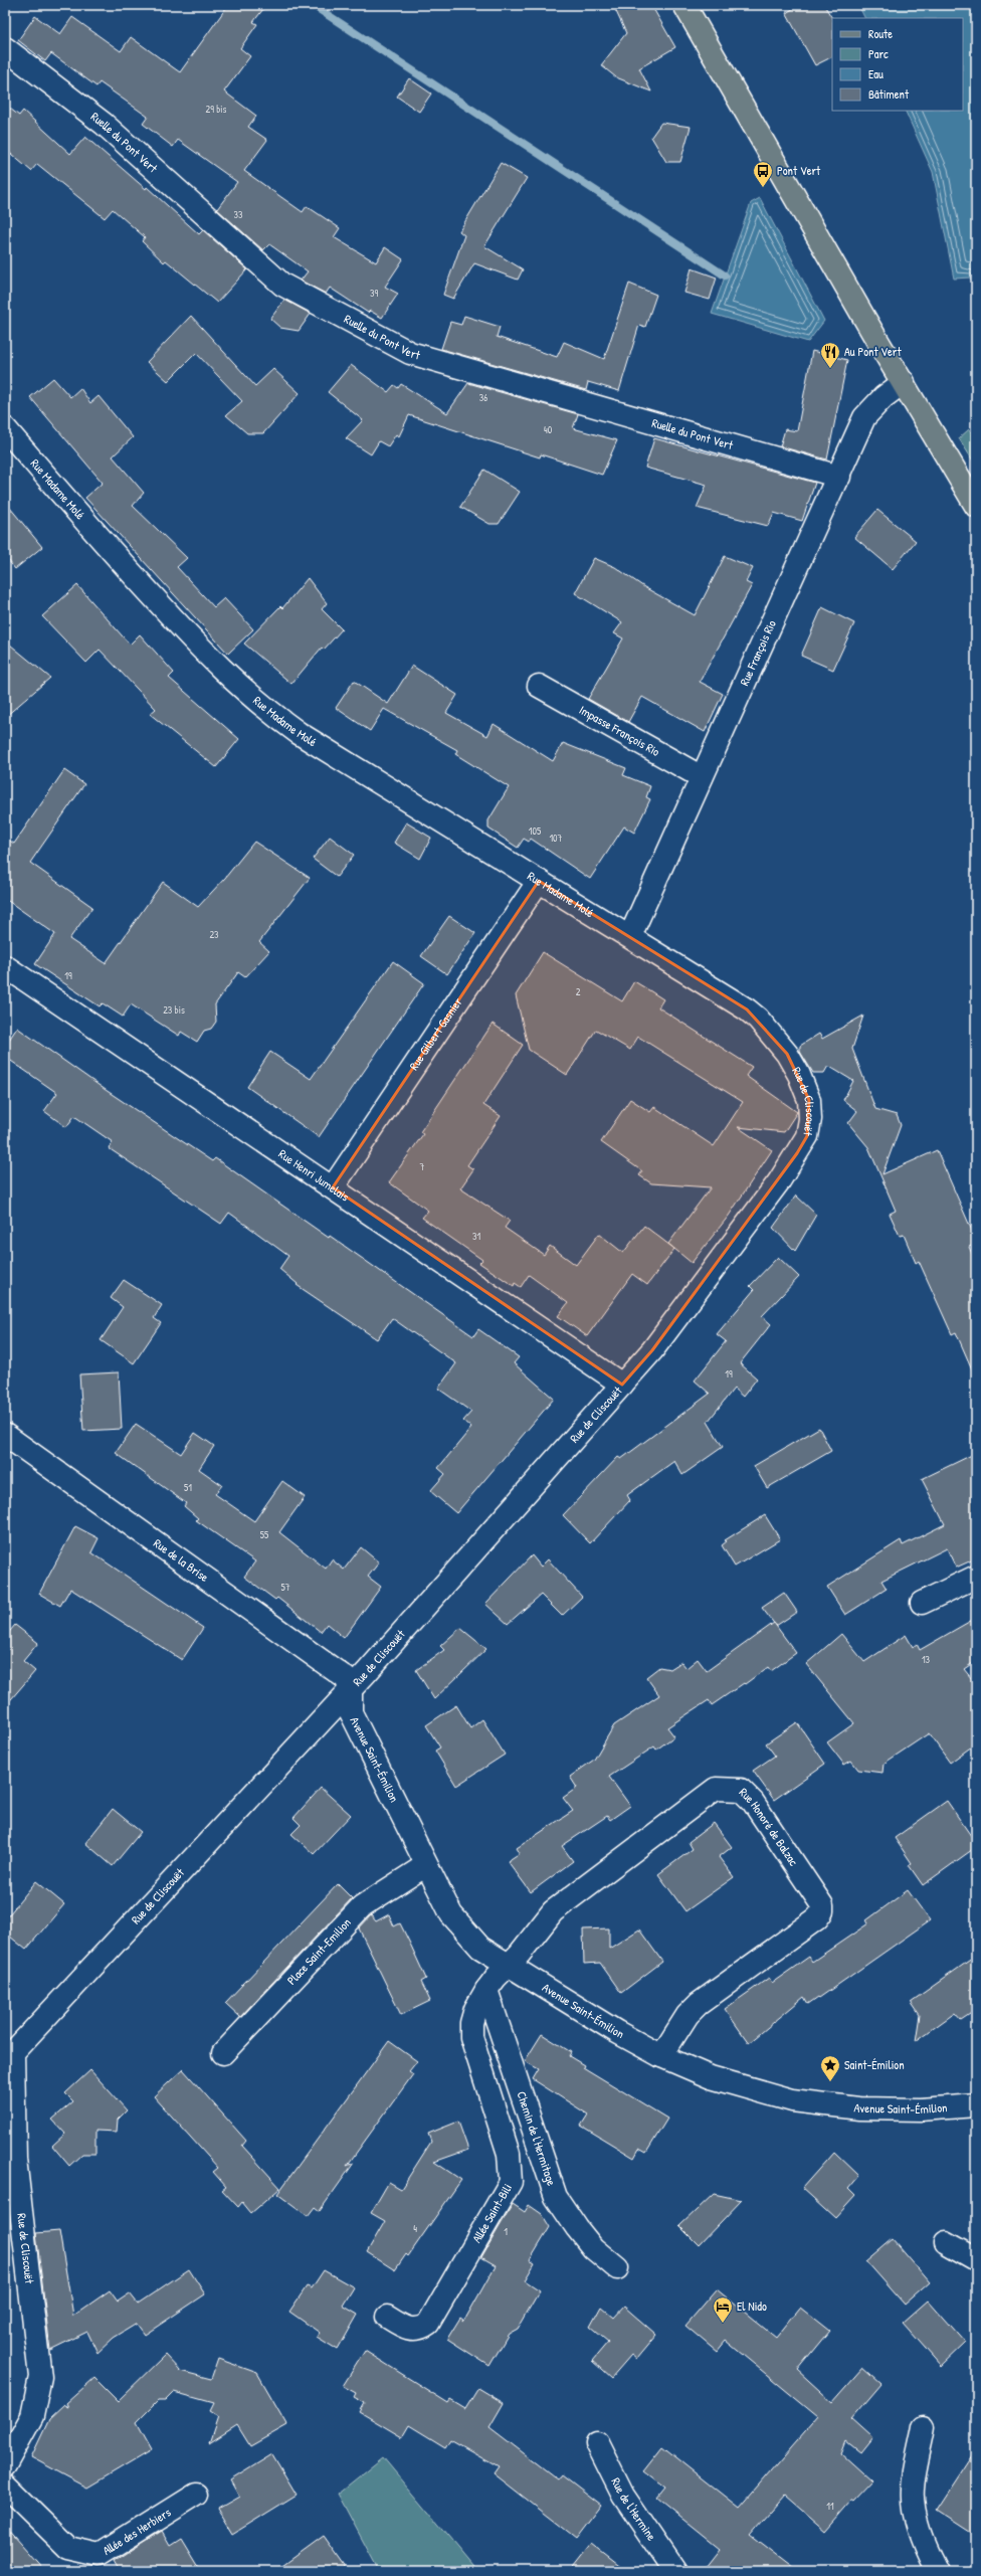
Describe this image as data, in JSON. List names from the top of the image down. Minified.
{"streets":{"street":["Ruelle du Pont Vert","Rue Madame Molé","Rue François Rio","Impasse François Rio","Rue Gilbert Gasnier","Rue de Cliscouët","Rue Henri Jumelais","Rue de la Brise","Avenue Saint-Émilion","Rue Honoré de Balzac","Place Saint-Emilion","Chemin de l'Hermitage","Allée Saint-Bili","Rue de l'Hermine","Allée des Herbiers"]},"crossings":[["Ruelle du Pont Vert","Rue François Rio"],["Rue Madame Molé","Rue François Rio"],["Rue Madame Molé","Rue Gilbert Gasnier"],["Rue Madame Molé","Rue de Cliscouët"],["Rue François Rio","Impasse François Rio"],["Rue François Rio","Rue de Cliscouët"],["Rue Gilbert Gasnier","Rue Henri Jumelais"],["Rue de Cliscouët","Rue Henri Jumelais"],["Rue de Cliscouët","Rue de la Brise"],["Rue de Cliscouët","Avenue Saint-Émilion"],["Rue de la Brise","Avenue Saint-Émilion"],["Avenue Saint-Émilion","Rue Honoré de Balzac"],["Avenue Saint-Émilion","Place Saint-Emilion"],["Avenue Saint-Émilion","Allée Saint-Bili"],["Rue Honoré de Balzac","Allée Saint-Bili"],["Chemin de l'Hermitage","Allée Saint-Bili"]],"places":{"bus stop":["Pont Vert"],"restaurant":["Au Pont Vert"],"place":["Saint-Émilion"],"hotel":["El Nido"]},"house_numbers":["29 bis","33","39","36","40","105","107","23","19","2","23 bis","7","31","19","51","55","57","13","4","1","11"],"legend":["Route","Parc","Eau","Bâtiment"]}
